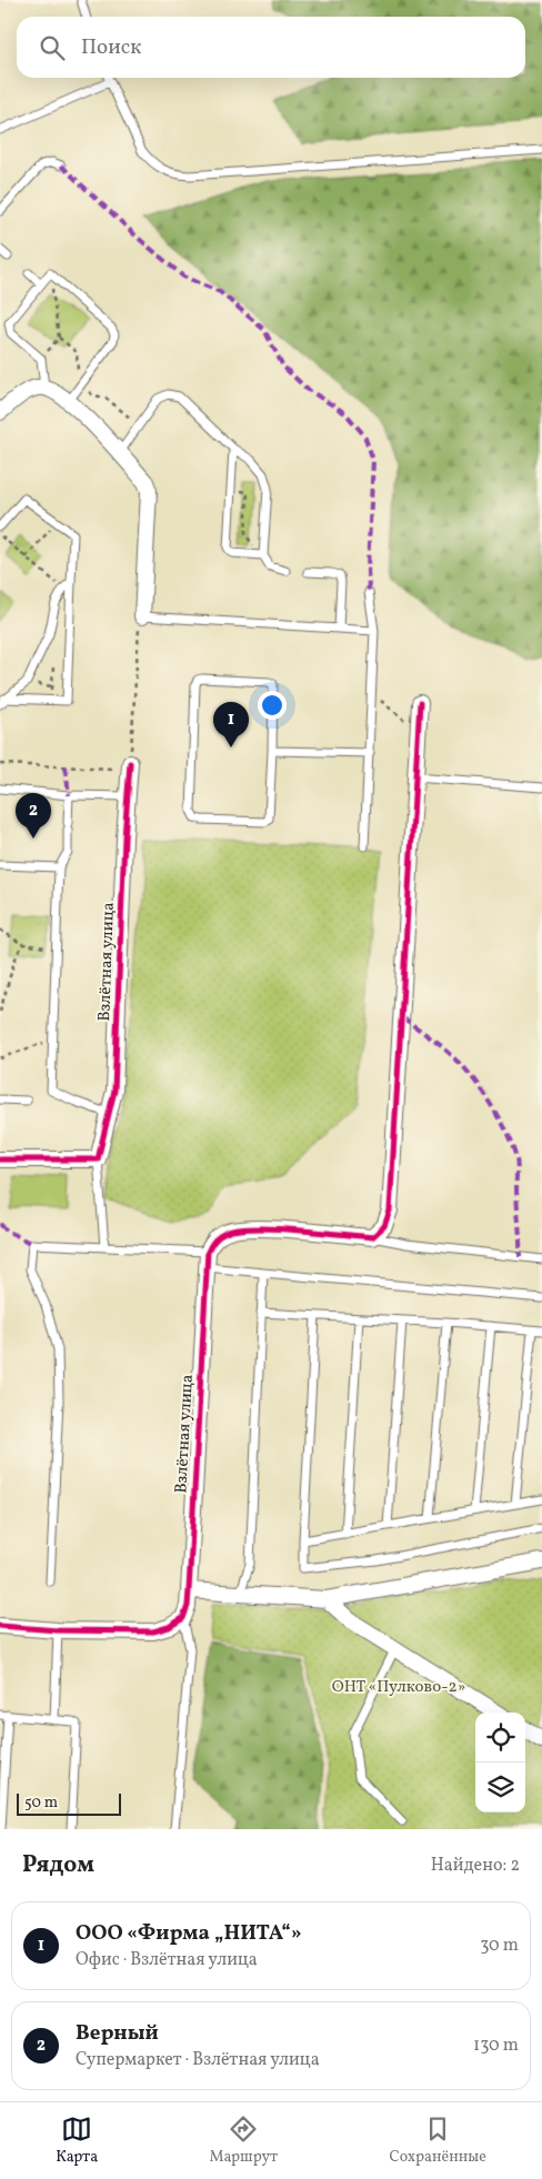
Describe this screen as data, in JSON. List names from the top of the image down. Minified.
{"streets":{"street":["Взлётная улица"]},"parks":["ОНТ «Пулково-2»"],"scale_bar":"50 m","page":{"search":"Поиск","pins":["1","2"],"scale":"50 m","heading":["Рядом","Найдено: 2"],"list":[{"mark":"1","name":"ООО «Фирма „НИТА“»","note":"Офис · Взлётная улица","value":"30 m"},{"mark":"2","name":"Верный","note":"Супермаркет · Взлётная улица","value":"130 m"}],"nav":["Карта","Маршрут","Сохранённые"]}}
